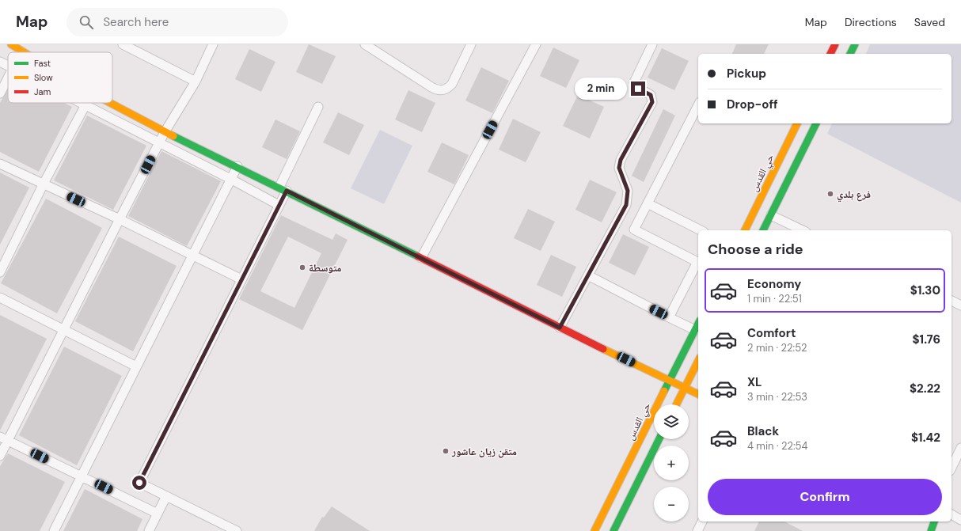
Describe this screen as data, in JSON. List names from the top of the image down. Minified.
{"streets":{"street":["حي القدس"]},"places":["فرع بلدي","متوسطة","متقن زيان عاشور"],"legend":["Fast","Slow","Jam"],"page":{"header":"Map","search":"Search here","nav":["Map","Directions","Saved"],"banner":["Pickup","Drop-off"],"bubble":"2 min","heading":"Choose a ride","list":[{"name":"Economy","note":"1 min · 22:51","value":"$1.30"},{"name":"Comfort","note":"2 min · 22:52","value":"$1.76"},{"name":"XL","note":"3 min · 22:53","value":"$2.22"},{"name":"Black","note":"4 min · 22:54","value":"$1.42"}],"map_buttons":["+","−"],"buttons":"Confirm"}}
